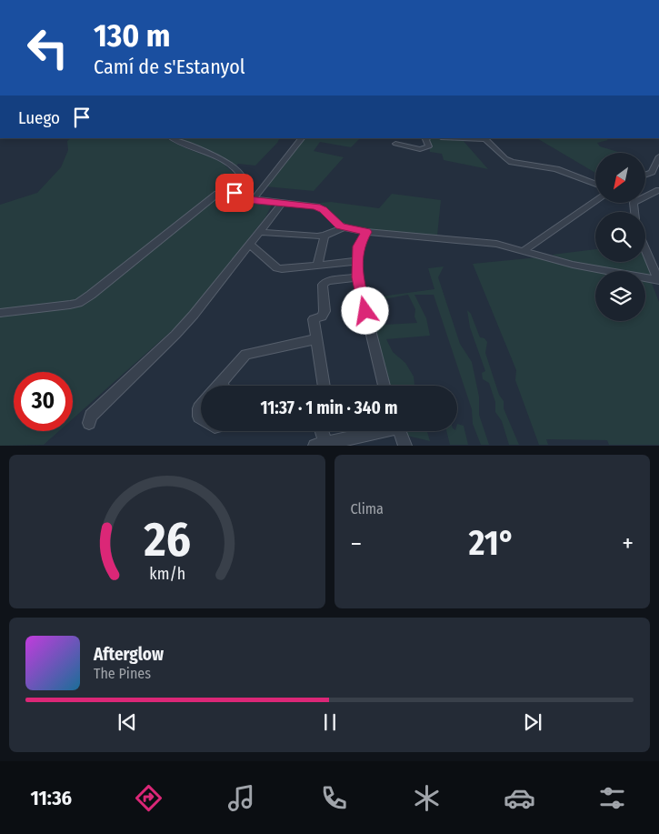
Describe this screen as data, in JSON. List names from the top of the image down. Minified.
{"north":"bottom left","page":{"turn":["130 m","Camí de s'Estanyol"],"then":"Luego","limit":"30","trip":"11:37 · 1 min · 340 m","tile":"Clima","heat":["−","21°","+"],"song":["Afterglow","The Pines"],"tabs":"11:36","gauge":["26","km/h"]}}
